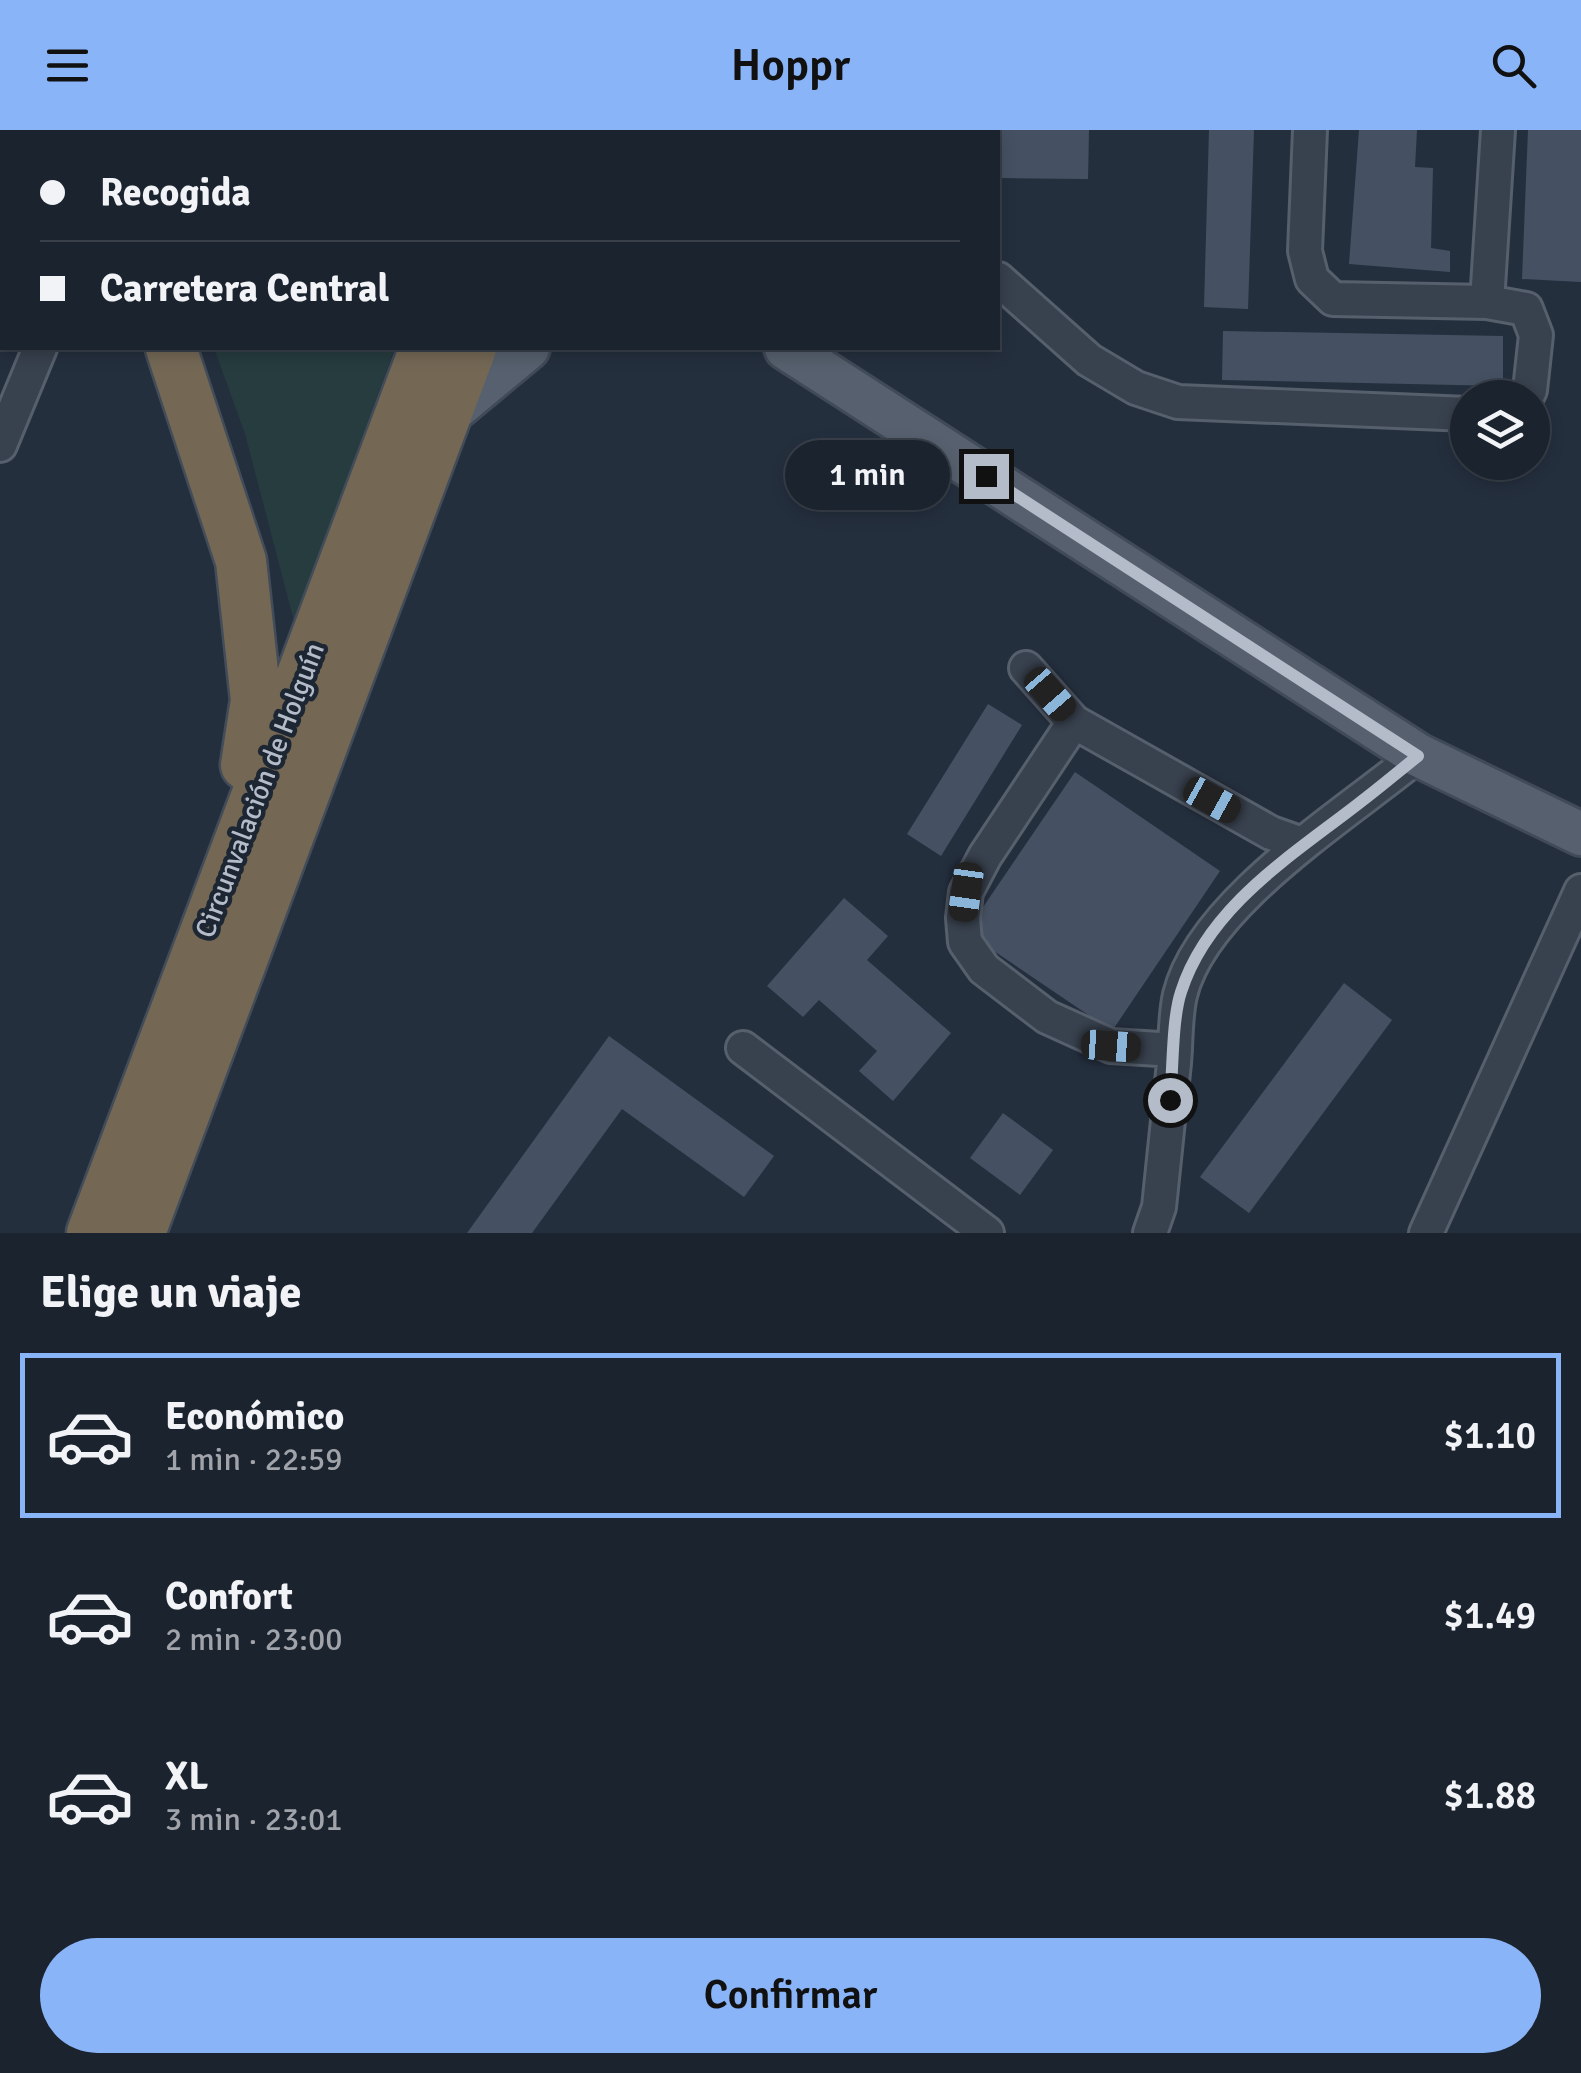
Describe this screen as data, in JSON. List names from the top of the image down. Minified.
{"streets":{"highway":["Circunvalación de Holguín"]},"page":{"header":"Hoppr","banner":["Recogida","Carretera Central"],"bubble":"1 min","heading":"Elige un viaje","list":[{"name":"Económico","note":"1 min · 22:59","value":"$1.10"},{"name":"Confort","note":"2 min · 23:00","value":"$1.49"},{"name":"XL","note":"3 min · 23:01","value":"$1.88"}],"buttons":"Confirmar"}}
